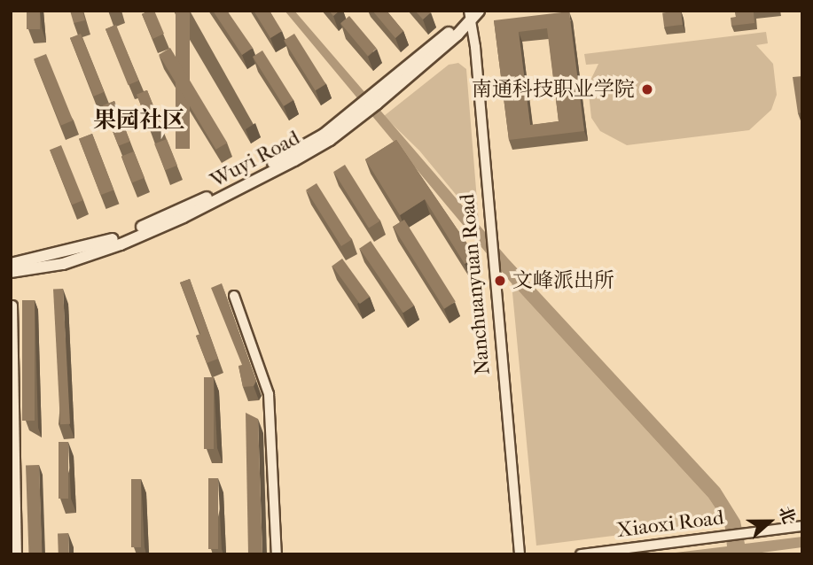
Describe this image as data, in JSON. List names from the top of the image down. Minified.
{"streets":{"main road":["Wuyi Road"],"street":["Nanchuanyuan Road","Xiaoxi Road"]},"crossings":[["Wuyi Road","Nanchuanyuan Road"]],"districts":["果园社区"],"places":["南通科技职业学院","文峰派出所"],"north":"right"}
